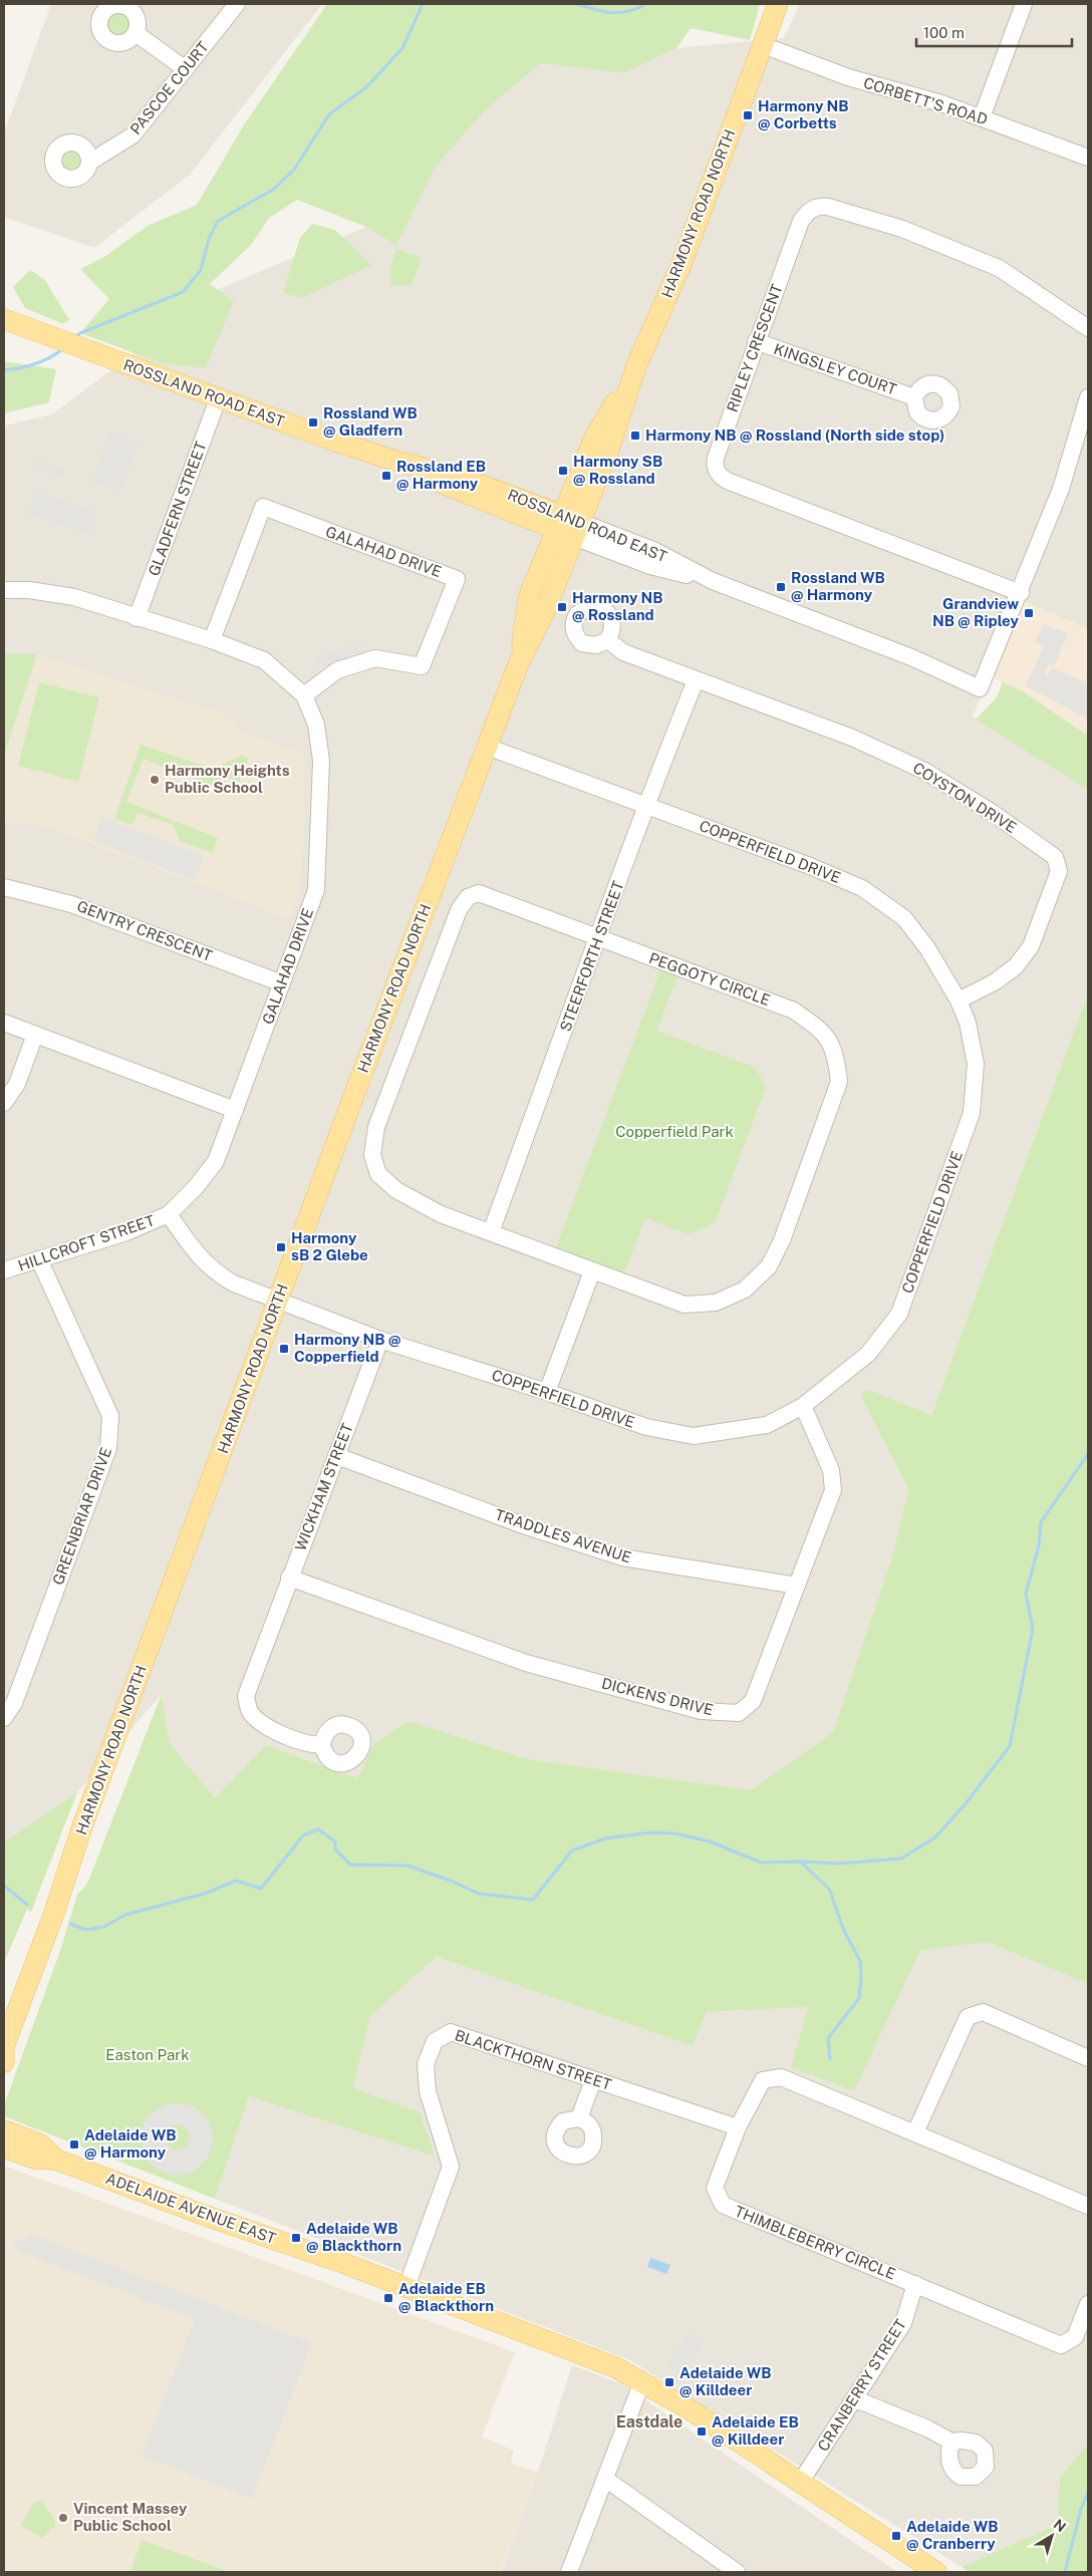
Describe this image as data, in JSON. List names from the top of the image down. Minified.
{"streets":{"main road":["HARMONY ROAD NORTH","ROSSLAND ROAD EAST","ADELAIDE AVENUE EAST"],"street":["PASCOE COURT","CORBETT'S ROAD","RIPLEY CRESCENT","KINGSLEY COURT","GLADFERN STREET","GALAHAD DRIVE","COYSTON DRIVE","COPPERFIELD DRIVE","GENTRY CRESCENT","STEERFORTH STREET","PEGGOTY CIRCLE","HILLCROFT STREET","WICKHAM STREET","GREENBRIAR DRIVE","TRADDLES AVENUE","DICKENS DRIVE","BLACKTHORN STREET","THIMBLEBERRY CIRCLE","CRANBERRY STREET"]},"crossings":[["CORBETT'S ROAD","HARMONY ROAD NORTH"],["HARMONY ROAD NORTH","ROSSLAND ROAD EAST"],["HARMONY ROAD NORTH","COPPERFIELD DRIVE"],["RIPLEY CRESCENT","KINGSLEY COURT"],["RIPLEY CRESCENT","ROSSLAND ROAD EAST"],["ROSSLAND ROAD EAST","GLADFERN STREET"],["GLADFERN STREET","GALAHAD DRIVE"],["GALAHAD DRIVE","COPPERFIELD DRIVE"],["GALAHAD DRIVE","GENTRY CRESCENT"],["GALAHAD DRIVE","HILLCROFT STREET"],["COYSTON DRIVE","COPPERFIELD DRIVE"],["COYSTON DRIVE","STEERFORTH STREET"],["COPPERFIELD DRIVE","STEERFORTH STREET"],["COPPERFIELD DRIVE","HILLCROFT STREET"],["COPPERFIELD DRIVE","WICKHAM STREET"],["COPPERFIELD DRIVE","DICKENS DRIVE"],["STEERFORTH STREET","PEGGOTY CIRCLE"],["HILLCROFT STREET","GREENBRIAR DRIVE"],["WICKHAM STREET","TRADDLES AVENUE"],["WICKHAM STREET","DICKENS DRIVE"],["TRADDLES AVENUE","DICKENS DRIVE"],["BLACKTHORN STREET","ADELAIDE AVENUE EAST"],["BLACKTHORN STREET","THIMBLEBERRY CIRCLE"],["ADELAIDE AVENUE EAST","CRANBERRY STREET"],["THIMBLEBERRY CIRCLE","CRANBERRY STREET"]],"districts":["Eastdale"],"parks":["Copperfield Park","Easton Park"],"places":{"transit":["Harmony NB @ Corbetts","Rossland WB @ Gladfern","Harmony NB @ Rossland (North side stop)","Harmony SB @ Rossland","Rossland EB @ Harmony","Rossland WB @ Harmony","Harmony NB @ Rossland","Grandview NB @ Ripley","Harmony sB 2 Glebe","Harmony NB @ Copperfield","Adelaide WB @ Harmony","Adelaide WB @ Blackthorn","Adelaide EB @ Blackthorn","Adelaide WB @ Killdeer","Adelaide EB @ Killdeer","Adelaide WB @ Cranberry"],"other":["Harmony Heights Public School","Vincent Massey Public School"]},"scale_bar":"100 m","north":"top right"}
